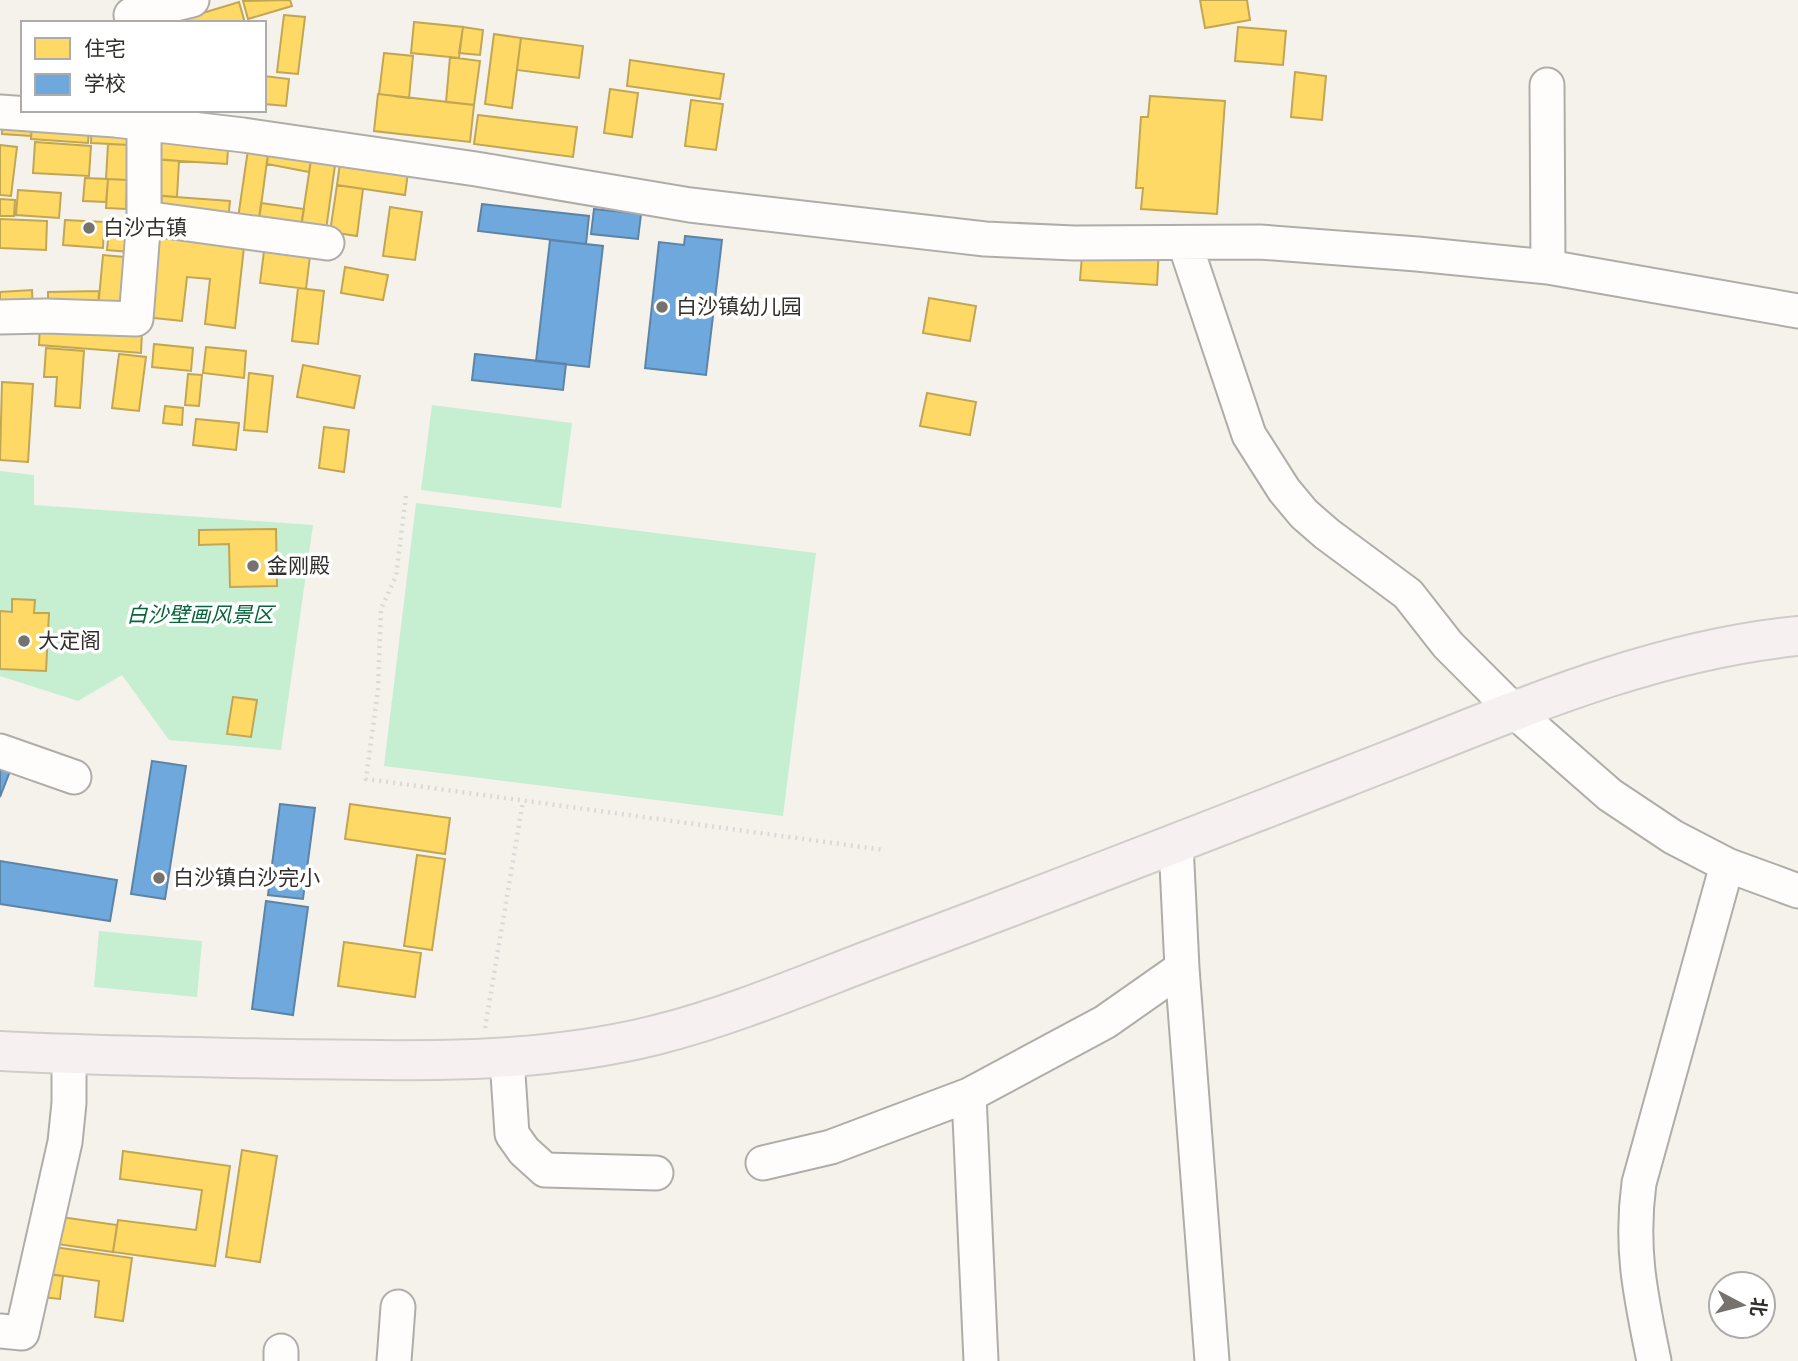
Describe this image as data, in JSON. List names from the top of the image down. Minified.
{"parks":["白沙壁画风景区"],"places":["白沙古镇","白沙镇幼儿园","金刚殿","大定阁","白沙镇白沙完小"],"legend":["住宅","学校"],"north":"right"}
